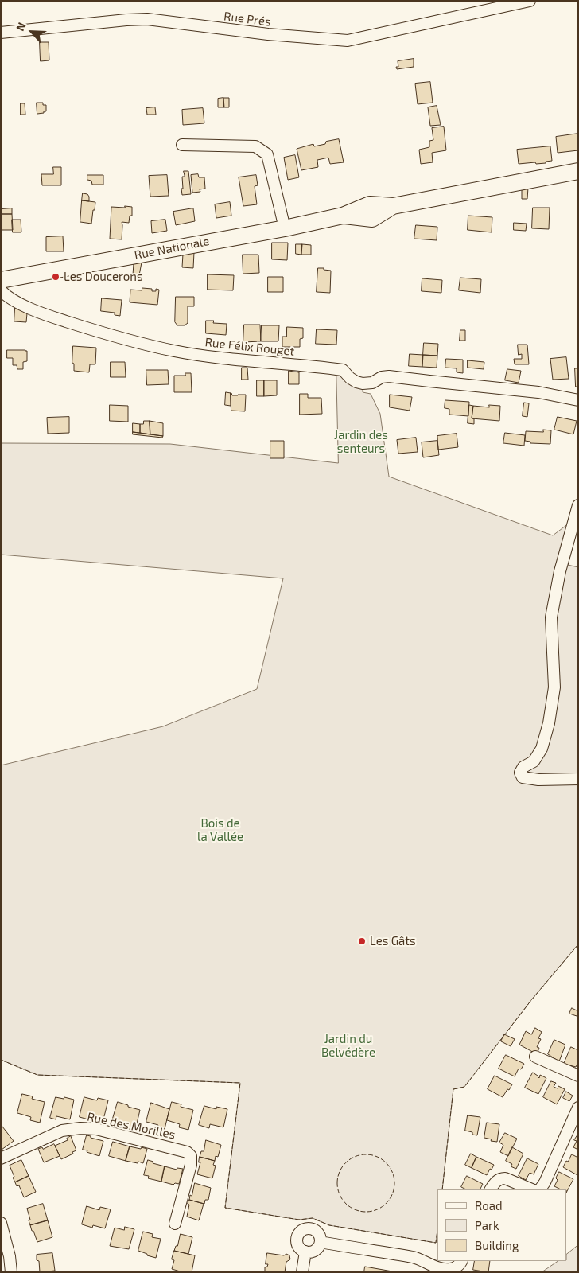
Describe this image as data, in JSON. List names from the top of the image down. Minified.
{"streets":{"street":["Rue Prés","Rue Nationale","Rue Félix Rouget","Rue des Morilles"]},"parks":["Jardin des senteurs","Bois de la Vallée","Jardin du Belvédère"],"places":["Les Doucerons","Les Gâts"],"legend":["Road","Park","Building"],"north":"top left"}
